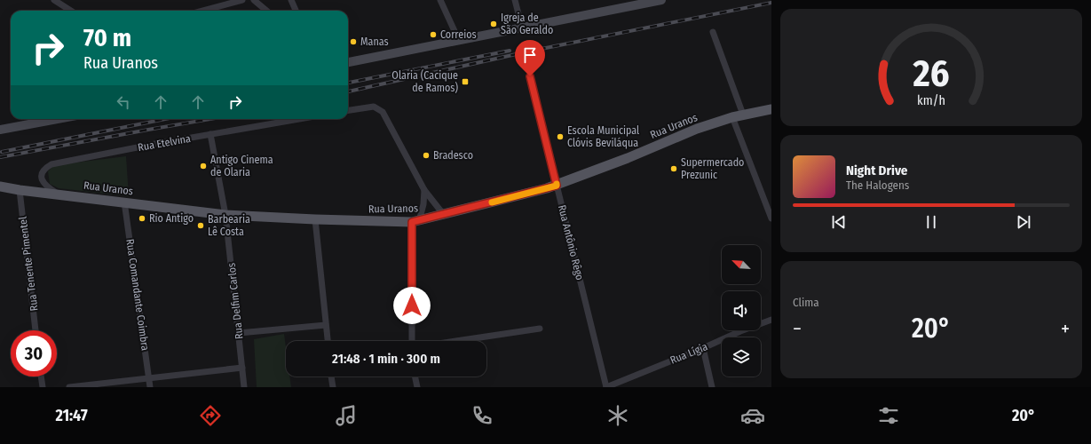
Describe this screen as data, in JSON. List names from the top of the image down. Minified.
{"streets":{"main road":["Rua Uranos"],"street":["Rua Etelvina","Rua Antônio Rêgo","Rua Tenente Pimentel","Rua Comandante Coimbra","Rua Delfim Carlos","Rua Lígia"]},"crossings":[["Rua Uranos","Rua Etelvina"],["Rua Uranos","Rua Antônio Rêgo"],["Rua Uranos","Rua Tenente Pimentel"],["Rua Uranos","Rua Comandante Coimbra"],["Rua Uranos","Rua Delfim Carlos"],["Rua Etelvina","Rua Delfim Carlos"],["Rua Antônio Rêgo","Rua Lígia"]],"places":{"other":["Igreja de São Geraldo","Correios","Manas","Escola Municipal Clóvis Beviláqua","Bradesco","Antigo Cinema de Olaria","Supermercado Prezunic","Rio Antigo","Barbearia Lê Costa"],"transit":["Olaria (Cacique de Ramos)"]},"north":"top left","page":{"turn":["70 m","Rua Uranos"],"song":["Night Drive","The Halogens"],"tile":"Clima","heat":["−","20°","+"],"limit":"30","trip":"21:48 · 1 min · 300 m","tabs":["21:47","20°"],"gauge":["26","km/h"]}}
